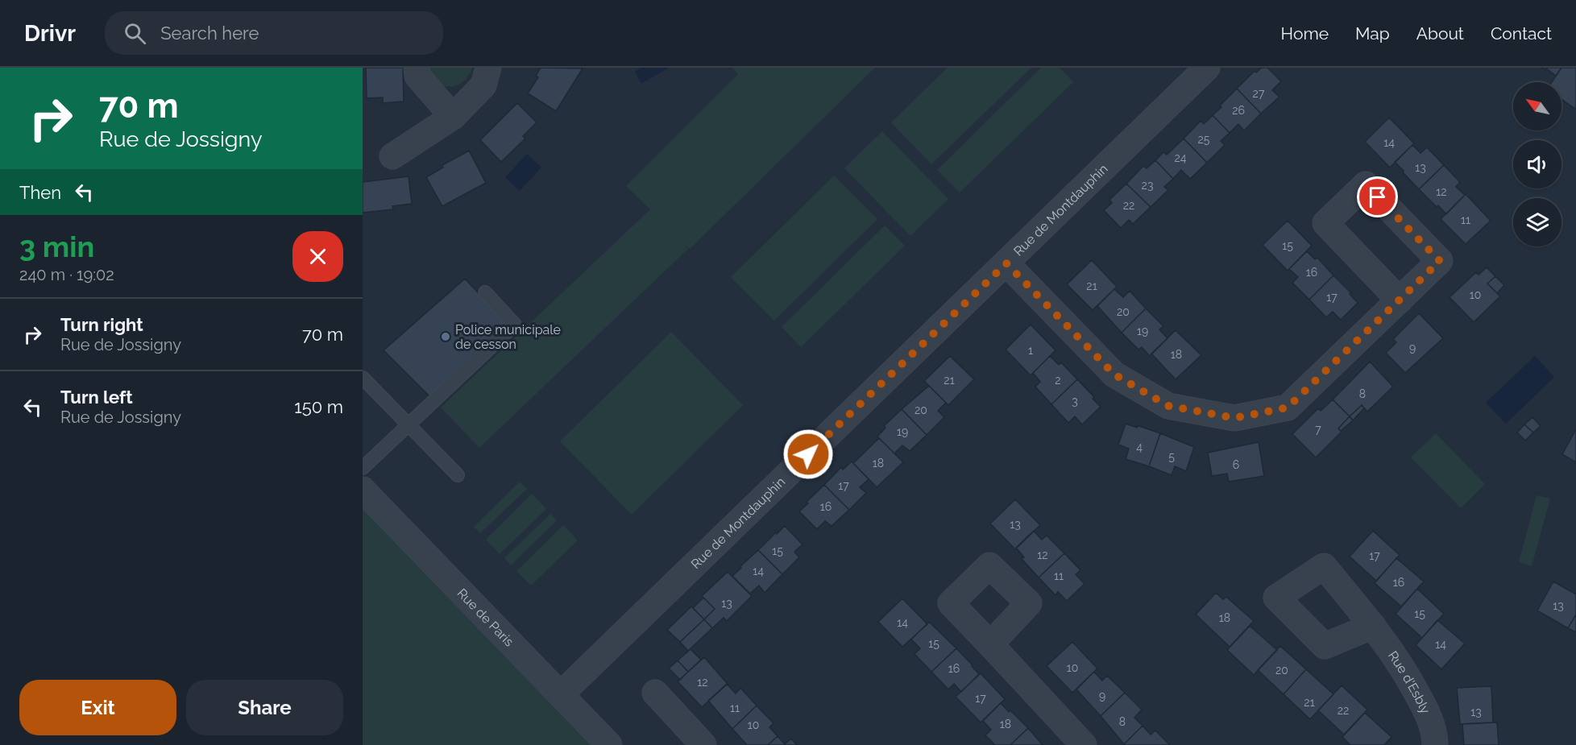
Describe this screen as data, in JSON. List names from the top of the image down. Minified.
{"streets":{"street":["Rue de Montdauphin","Rue de Paris","Rue d'Esbly"]},"crossings":[["Rue de Montdauphin","Rue de Paris"]],"places":["Police municipale de cesson"],"house_numbers":["27","26","25","14","24","13","23","12","22","11","15","16","21","10","17","20","19","9","1","18","21","2","8","3","20","7","19","4","5","18","6","17","16","13","15","12","17","14","11","16","13","13","15","18","14","15","14","10","16","20","12","9","17","21","11","22","13","8","18","10"],"north":"top left","page":{"header":"Drivr","search":"Search here","nav":["Home","Map","About","Contact"],"turn":["70 m","Rue de Jossigny"],"then":"Then","heading":["3 min","240 m · 19:02"],"list":[{"name":"Turn right","note":"Rue de Jossigny","value":"70 m"},{"name":"Turn left","note":"Rue de Jossigny","value":"150 m"}],"buttons":["Exit","Share"]}}
